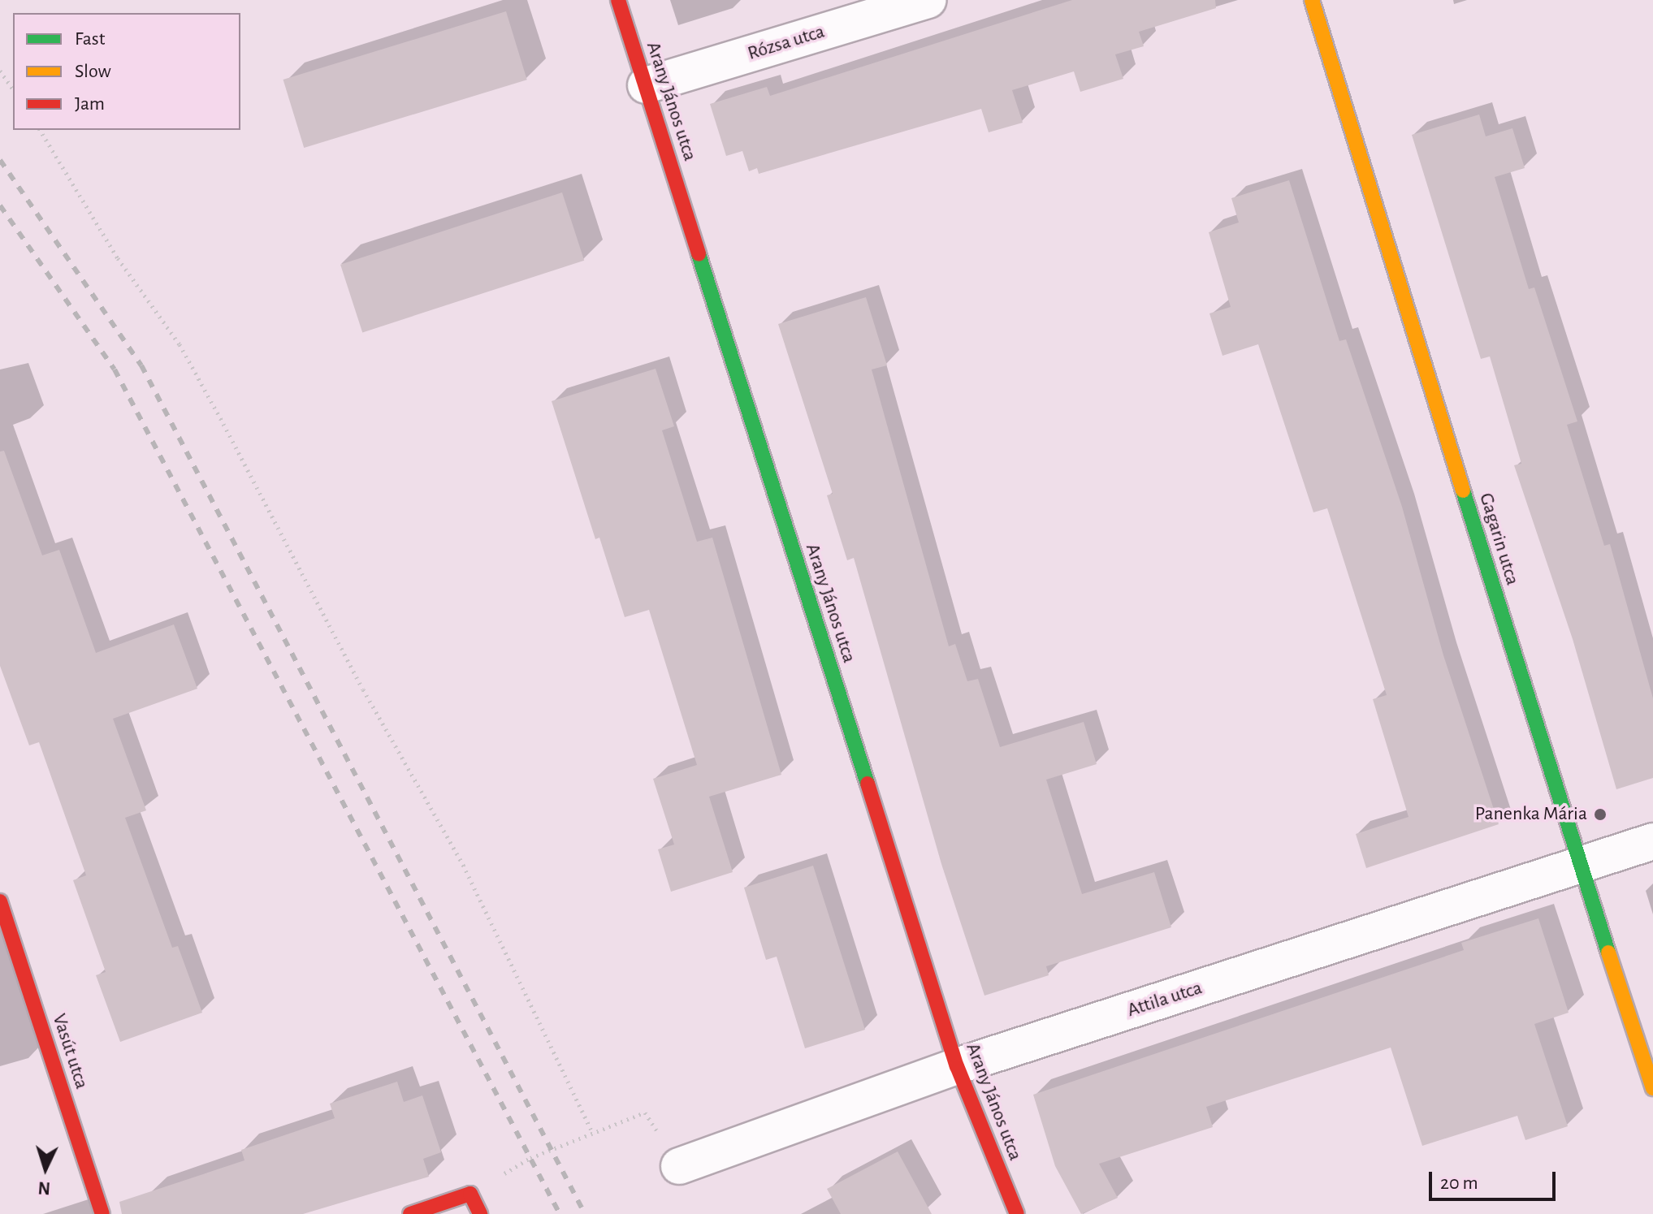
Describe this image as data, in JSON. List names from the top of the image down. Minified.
{"streets":{"street":["Rózsa utca","Arany János utca","Gagarin utca","Attila utca","Vasút utca"]},"crossings":[["Rózsa utca","Arany János utca"],["Arany János utca","Attila utca"],["Gagarin utca","Attila utca"]],"places":["Panenka Mária"],"legend":["Fast","Slow","Jam"],"scale_bar":"20 m","north":"bottom"}
